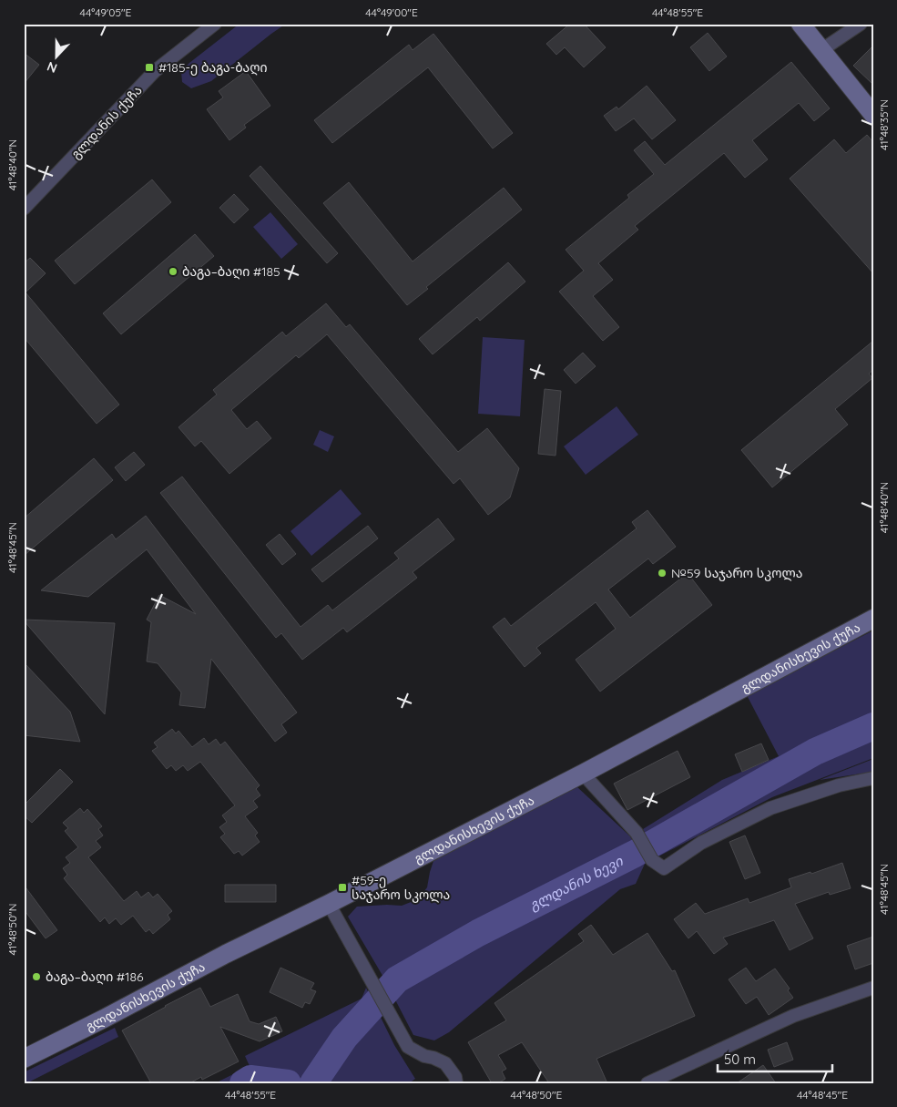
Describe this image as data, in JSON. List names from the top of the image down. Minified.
{"streets":{"street":["გლდანის ქუჩა","გლდანისხევის ქუჩა"]},"water":["გლდანის ხევი"],"places":{"transit":["#185-ე ბაგა-ბაღი","#59-ე საჯარო სკოლა"],"other":["ბაგა–ბაღი #185","№59 საჯარო სკოლა","ბაგა–ბაღი #186"]},"scale_bar":"50 m","north":"bottom","coordinates":["44°49'05\"E","44°49'00\"E","44°48'55\"E","41°48'35\"N","41°48'40\"N","41°48'45\"N","41°48'50\"N","44°48'50\"E","44°48'45\"E"]}
